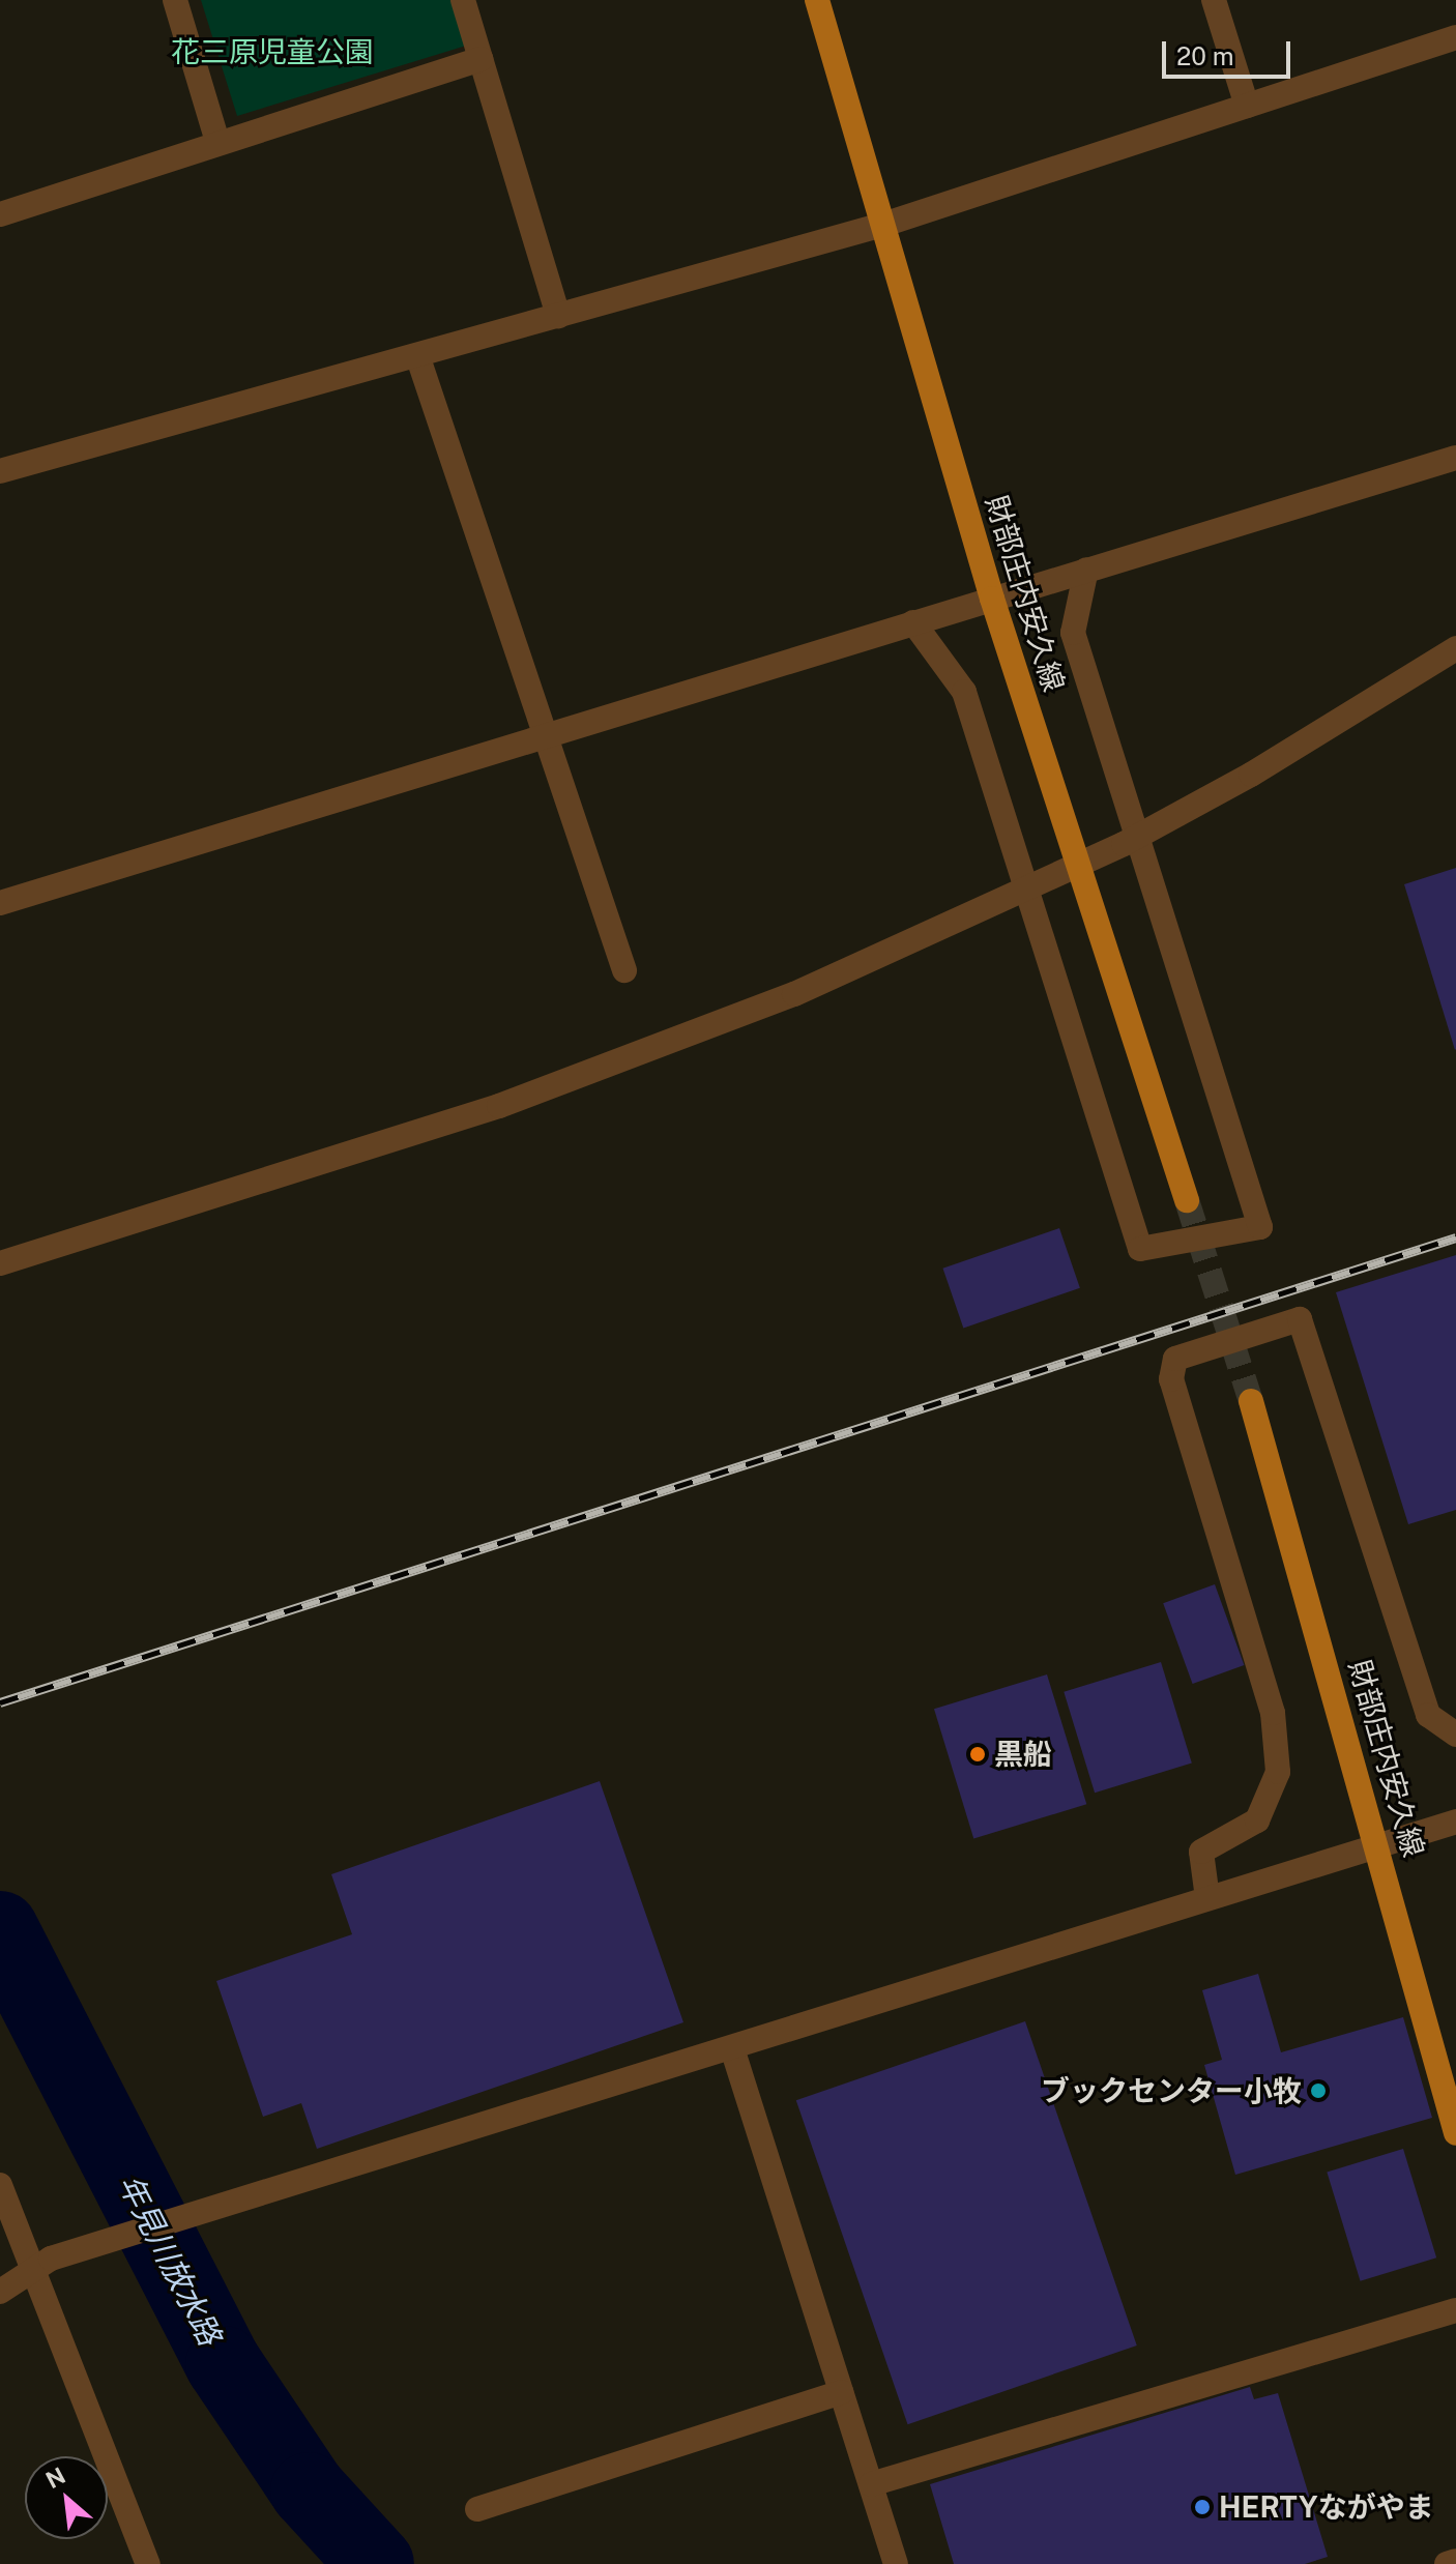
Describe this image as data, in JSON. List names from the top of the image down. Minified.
{"streets":{"main road":["財部庄内安久線"]},"water":["年見川放水路"],"parks":["花三原児童公園"],"places":["黒船","ブックセンター小牧","HERTYながやま"],"scale_bar":"20 m","north":"top left"}
